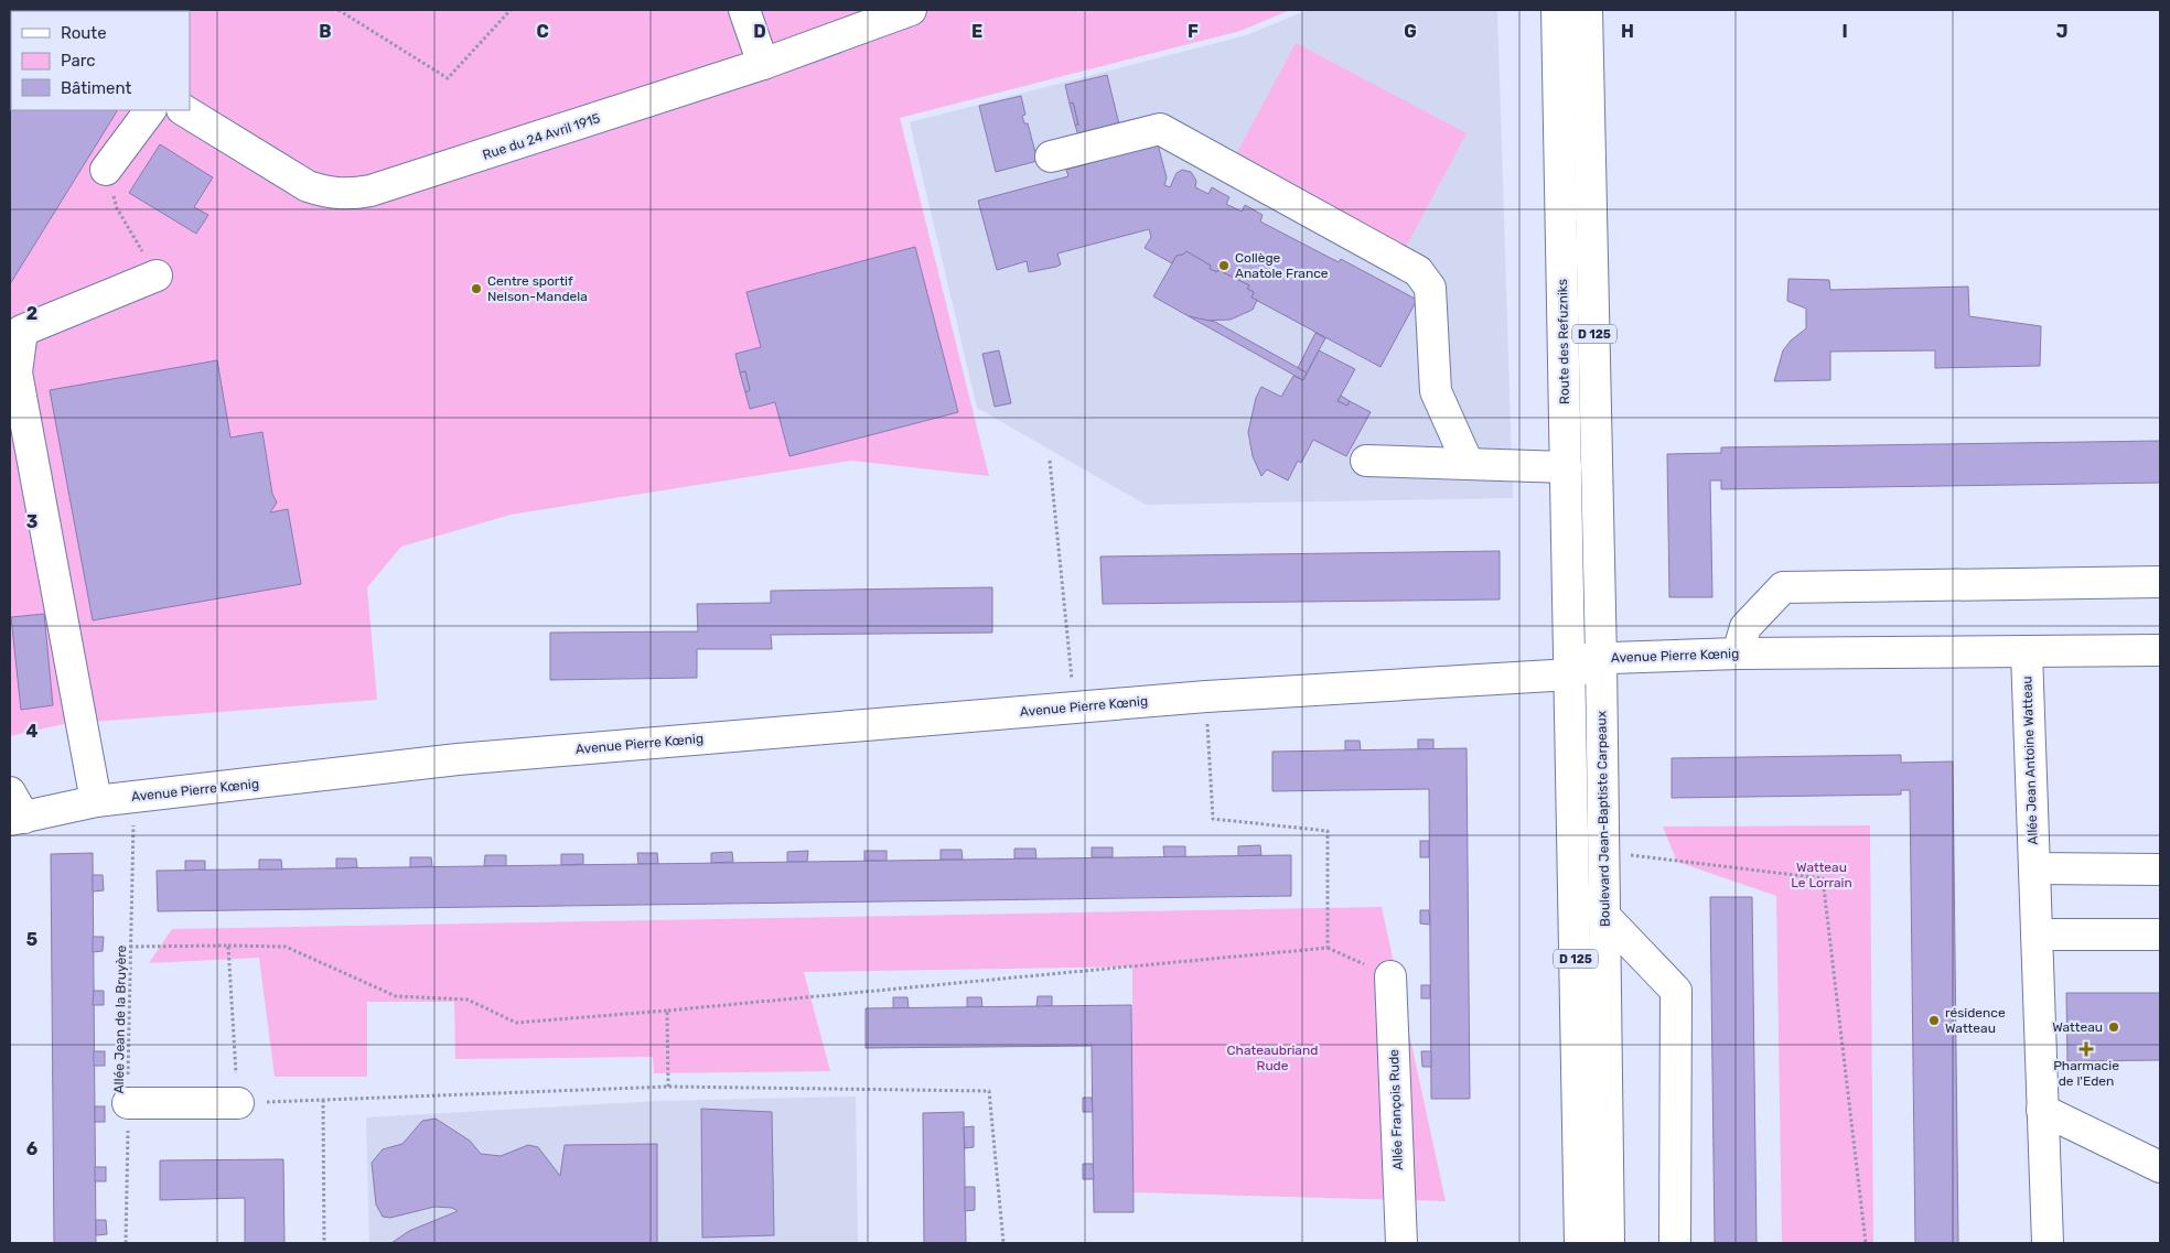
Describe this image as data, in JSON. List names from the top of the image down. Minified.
{"streets":{"street":["Rue du 24 Avril 1915","D 125","Route des Refuzniks","Avenue Pierre Kœnig","Allée Jean Antoine Watteau","Boulevard Jean-Baptiste Carpeaux","Allée François Rude"],"path":["Allée Jean de la Bruyère"]},"crossings":[["D 125","Route des Refuzniks"],["D 125","Avenue Pierre Kœnig"],["D 125","Boulevard Jean-Baptiste Carpeaux"],["Route des Refuzniks","Avenue Pierre Kœnig"],["Avenue Pierre Kœnig","Allée Jean Antoine Watteau"],["Avenue Pierre Kœnig","Boulevard Jean-Baptiste Carpeaux"],["Avenue Pierre Kœnig","Allée Jean de la Bruyère"]],"parks":["Watteau Le Lorrain","Chateaubriand Rude"],"places":{"other":["Collège Anatole France","Centre sportif Nelson-Mandela","résidence Watteau","Watteau"],"health":["Pharmacie de l'Eden"]},"legend":["Route","Parc","Bâtiment"],"grid":{"columns":["B","C","D","E","F","G","H","I","J"],"rows":["2","3","4","5","6"]}}
